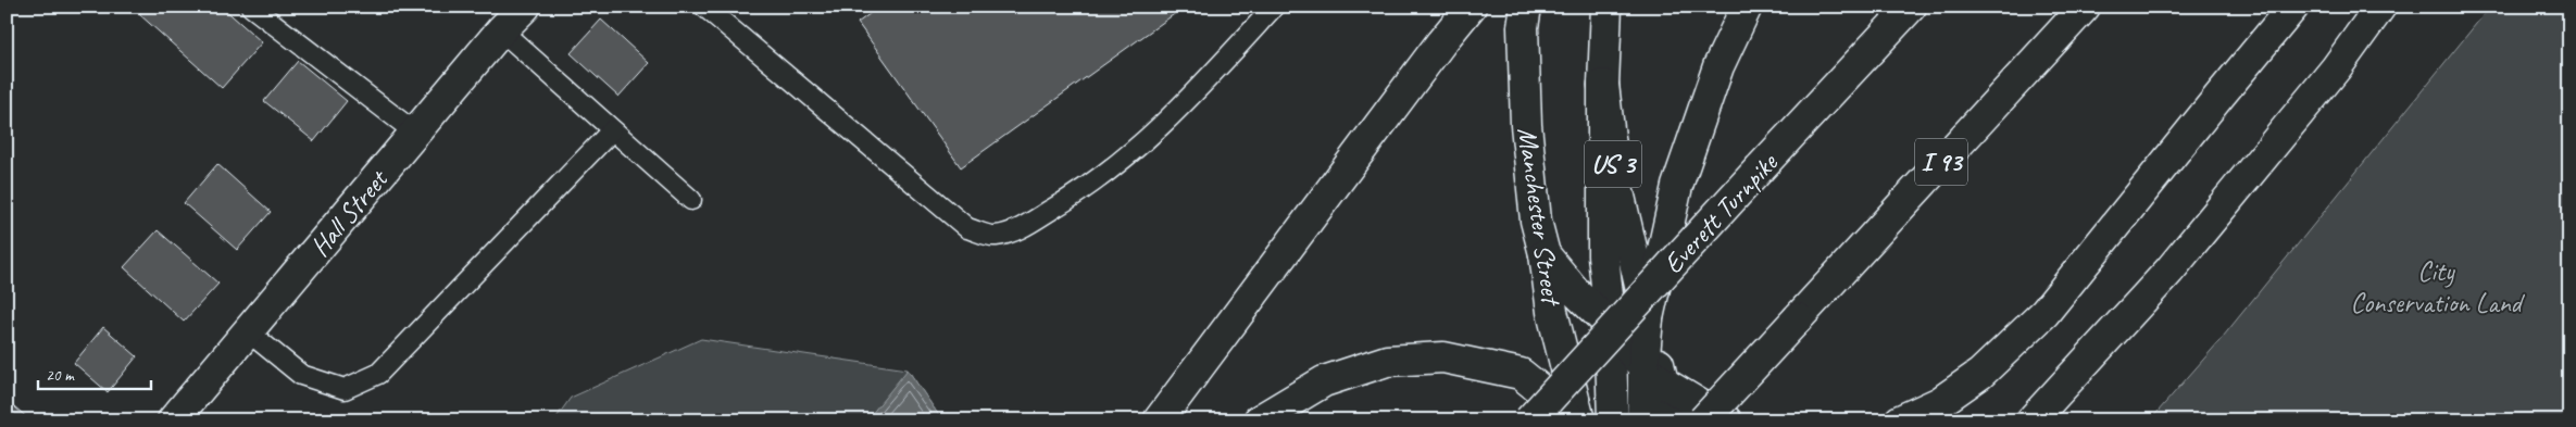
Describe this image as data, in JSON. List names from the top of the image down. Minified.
{"streets":{"main road":["I 93","US 3","Hall Street","Everett Turnpike","Manchester Street"]},"parks":["City Conservation Land"],"scale_bar":"20 m"}
